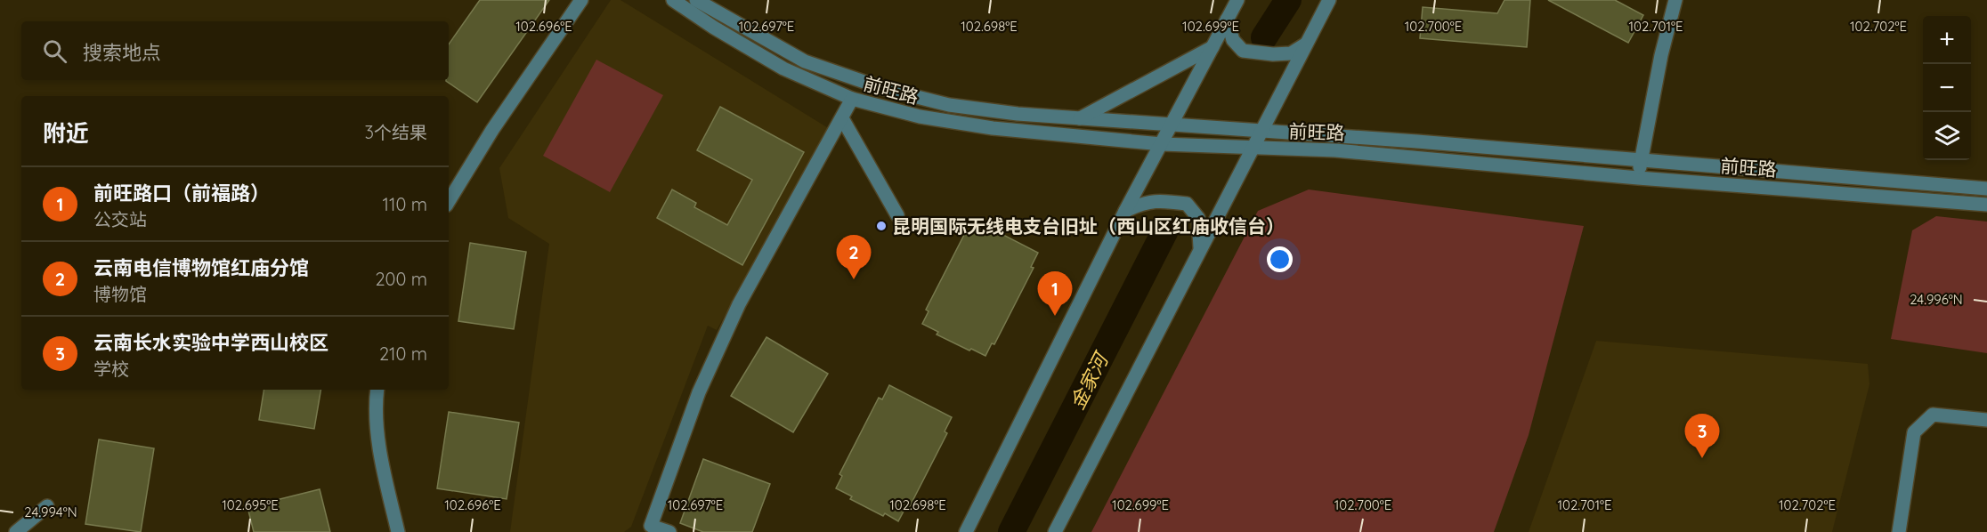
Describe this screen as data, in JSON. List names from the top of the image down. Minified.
{"streets":{"street":["前旺路"]},"water":["金家河"],"places":["昆明国际无线电支台旧址（西山区红庙收信台）"],"page":{"map_buttons":["+","−"],"search":"搜索地点","heading":["附近","3个结果"],"list":[{"mark":"1","name":"前旺路口（前福路）","note":"公交站","value":"110 m"},{"mark":"2","name":"云南电信博物馆红庙分馆","note":"博物馆","value":"200 m"},{"mark":"3","name":"云南长水实验中学西山校区","note":"学校","value":"210 m"}],"pins":["2","1","3"]},"coordinates":["102.696°E","102.697°E","102.698°E","102.699°E","102.700°E","102.701°E","102.702°E","24.996°N","102.695°E","24.994°N"]}
